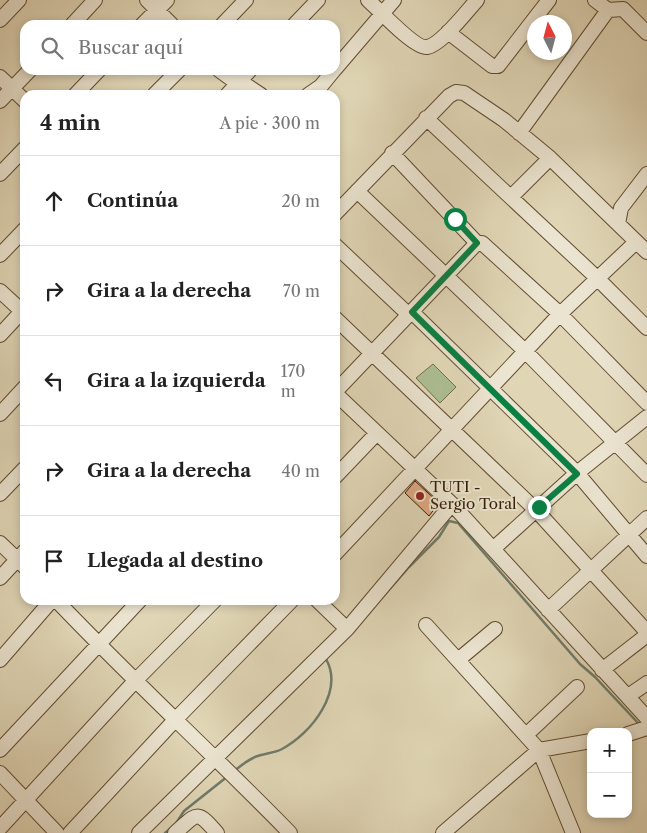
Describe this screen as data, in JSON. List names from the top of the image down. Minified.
{"places":["TUTI - Sergio Toral"],"north":"top","page":{"search":"Buscar aquí","heading":["4 min","A pie · 300 m"],"list":[["Continúa","20 m"],["Gira a la derecha","70 m"],["Gira a la izquierda","170 m"],["Gira a la derecha","40 m"],"Llegada al destino"],"map_buttons":["+","−"]}}
